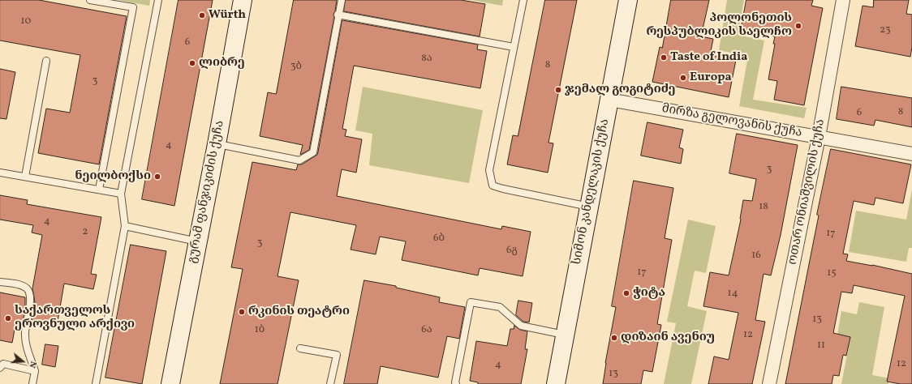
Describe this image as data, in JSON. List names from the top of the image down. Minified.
{"streets":{"main road":["გურამ ფანჯიკიძის ქუჩა","სიმონ კანდელაკის ქუჩა"],"street":["მირზა გელოვანის ქუჩა","ოთარ ონიაშვილის ქუჩა"]},"crossings":[["მირზა გელოვანის ქუჩა","სიმონ კანდელაკის ქუჩა"],["მირზა გელოვანის ქუჩა","ოთარ ონიაშვილის ქუჩა"]],"places":["Würth","პოლონეთის რესპუბლიკის საელჩო","Taste of India","ლიბრე","Europa","ჯემალ გოგიტიძე","ნეილბოქსი","ჭიტა","რკინის თეატრი","საქართველოს ეროვნული არქივი","დიზაინ ავენიუ"],"house_numbers":["10","23","6","8ა","8","3ბ","3","8","6","4","3","18","4","2","17","6ბ","3","6გ","16","17","15","14","13","1ბ","6ა","12","11","12","4","13"],"north":"right"}
